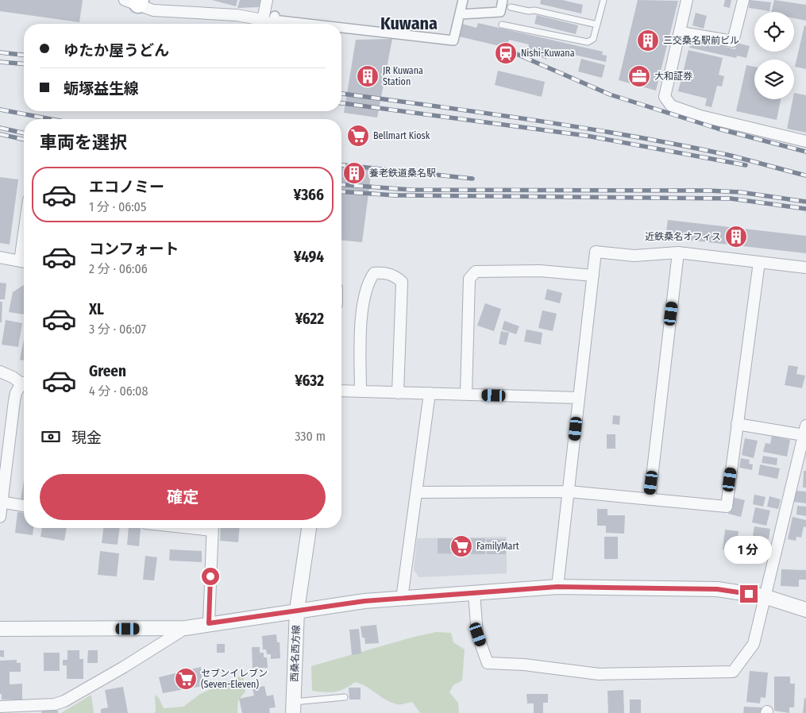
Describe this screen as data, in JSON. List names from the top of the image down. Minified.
{"streets":{"street":["西桑名西方線"]},"districts":["Kuwana"],"places":{"building":["三交桑名駅前ビル","JR Kuwana Station","養老鉄道桑名駅","近鉄桑名オフィス"],"station":["Nishi-Kuwana"],"office":["大和証券"],"supermarket":["Bellmart Kiosk","FamilyMart","セブンイレブン (Seven-Eleven)"]},"page":{"banner":["ゆたか屋うどん","蛎塚益生線"],"heading":"車両を選択","list":[{"name":"エコノミー","note":"1 分 · 06:05","value":"¥366"},{"name":"コンフォート","note":"2 分 · 06:06","value":"¥494"},{"name":"XL","note":"3 分 · 06:07","value":"¥622"},{"name":"Green","note":"4 分 · 06:08","value":"¥632"}],"pay":["現金","330 m"],"buttons":"確定","bubble":"1 分"}}
